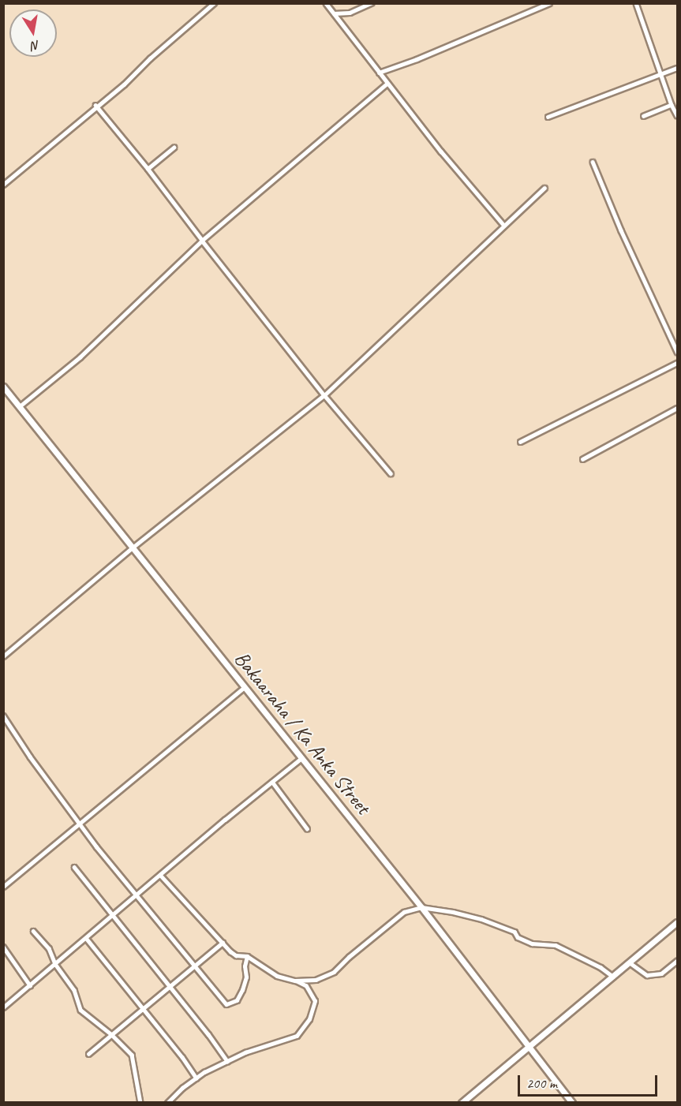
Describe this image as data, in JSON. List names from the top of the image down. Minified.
{"streets":{"street":["Bakaaraha / Ka Anka Street"]},"scale_bar":"200 m","north":"bottom"}
